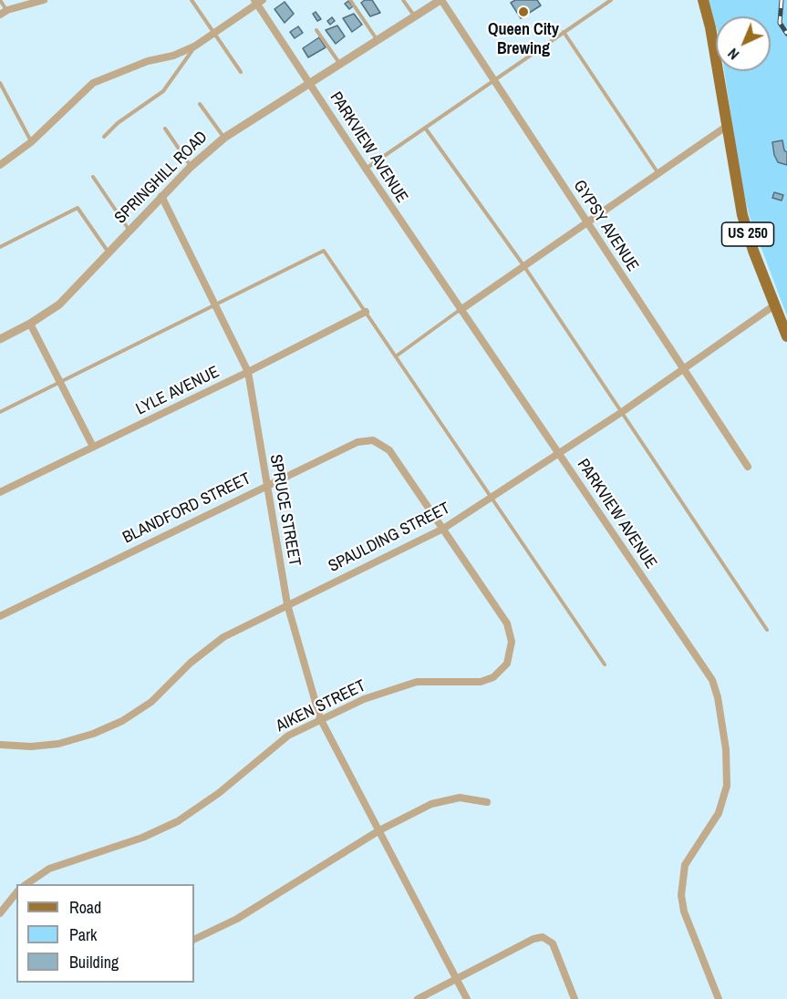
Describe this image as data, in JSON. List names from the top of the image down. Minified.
{"streets":{"main road":["US 250"],"street":["PARKVIEW AVENUE","SPRINGHILL ROAD","GYPSY AVENUE","LYLE AVENUE","BLANDFORD STREET","SPRUCE STREET","SPAULDING STREET","AIKEN STREET"]},"crossings":[["PARKVIEW AVENUE","SPRINGHILL ROAD"],["PARKVIEW AVENUE","SPAULDING STREET"],["SPRINGHILL ROAD","GYPSY AVENUE"],["SPRINGHILL ROAD","SPRUCE STREET"],["GYPSY AVENUE","SPAULDING STREET"],["US 250","SPAULDING STREET"],["LYLE AVENUE","SPRUCE STREET"],["BLANDFORD STREET","SPRUCE STREET"],["BLANDFORD STREET","SPAULDING STREET"],["BLANDFORD STREET","AIKEN STREET"],["SPRUCE STREET","SPAULDING STREET"],["SPRUCE STREET","AIKEN STREET"],["SPAULDING STREET","AIKEN STREET"]],"places":["Queen City Brewing"],"legend":["Road","Park","Building"],"north":"bottom left"}
